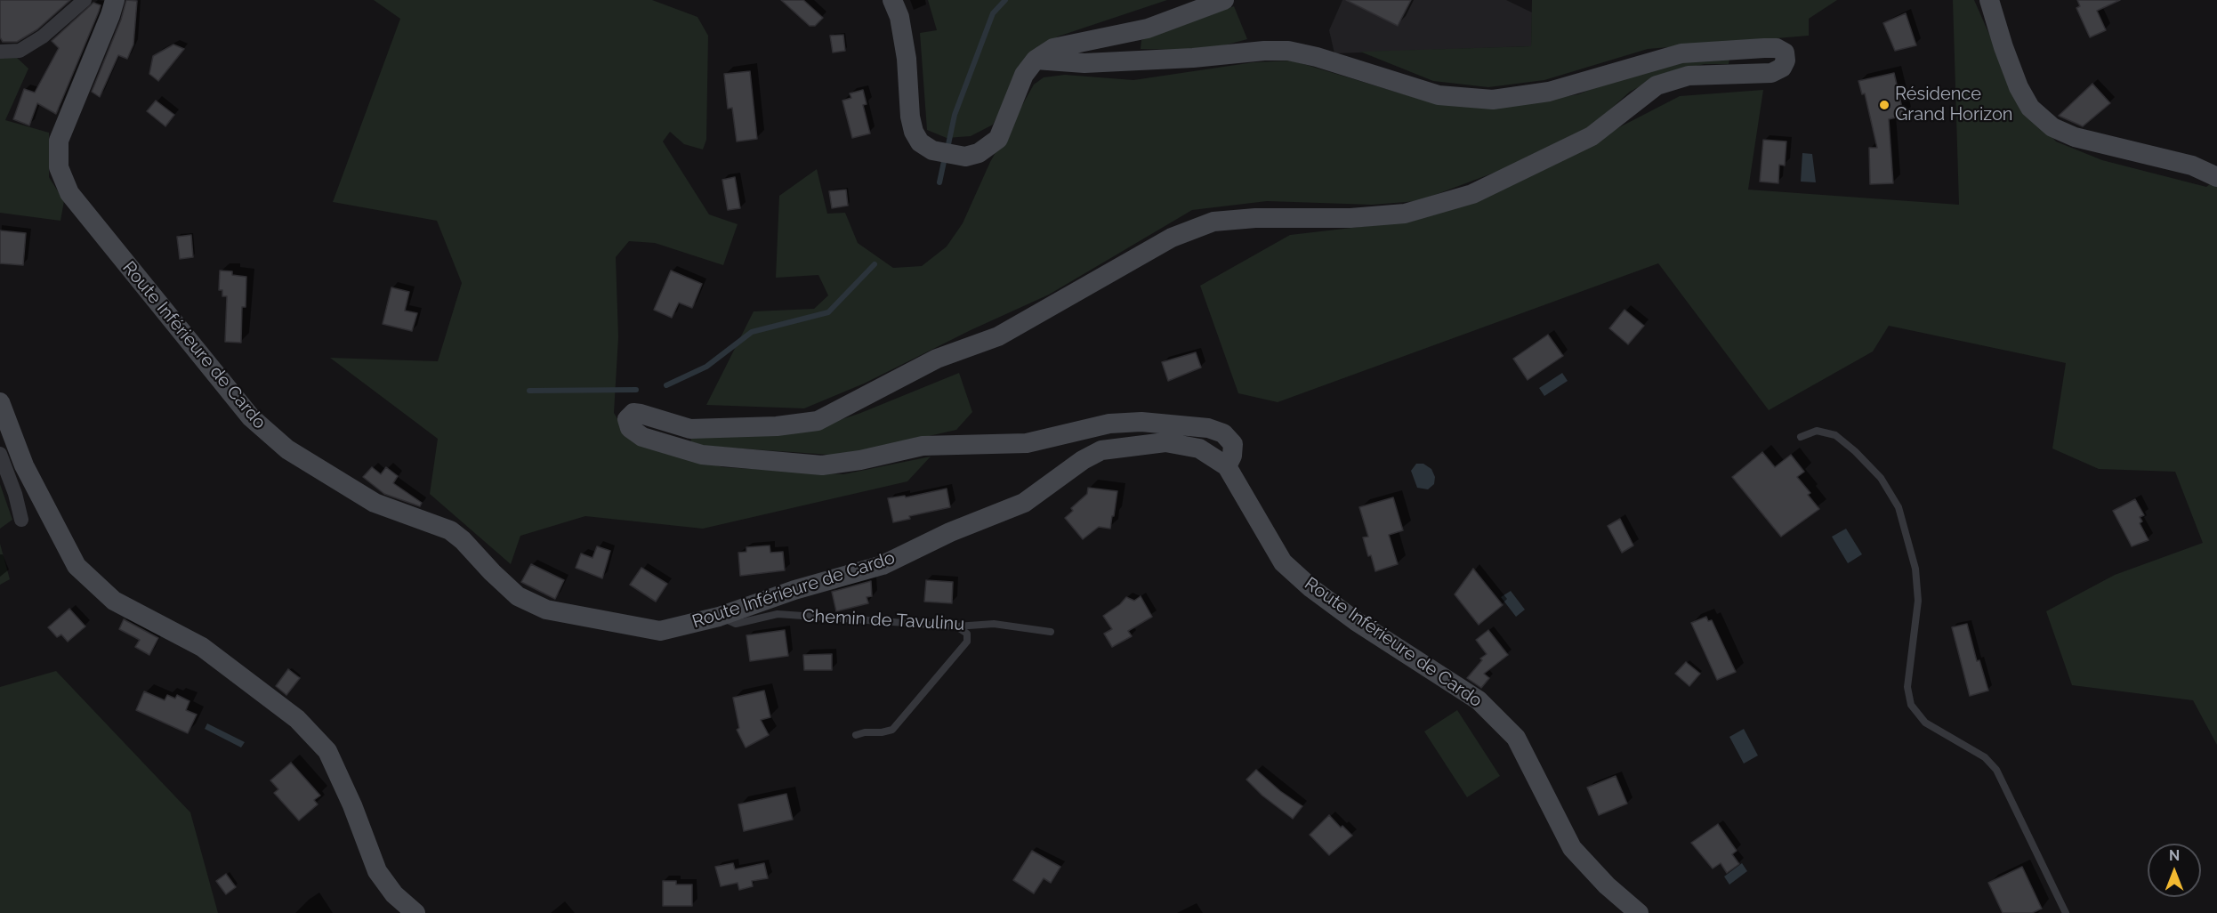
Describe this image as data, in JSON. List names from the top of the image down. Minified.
{"streets":{"street":["Route Inférieure de Cardo"],"lane":["Chemin de Tavulinu"]},"crossings":[["Route Inférieure de Cardo","Chemin de Tavulinu"]],"places":["Résidence Grand Horizon"],"north":"top"}
